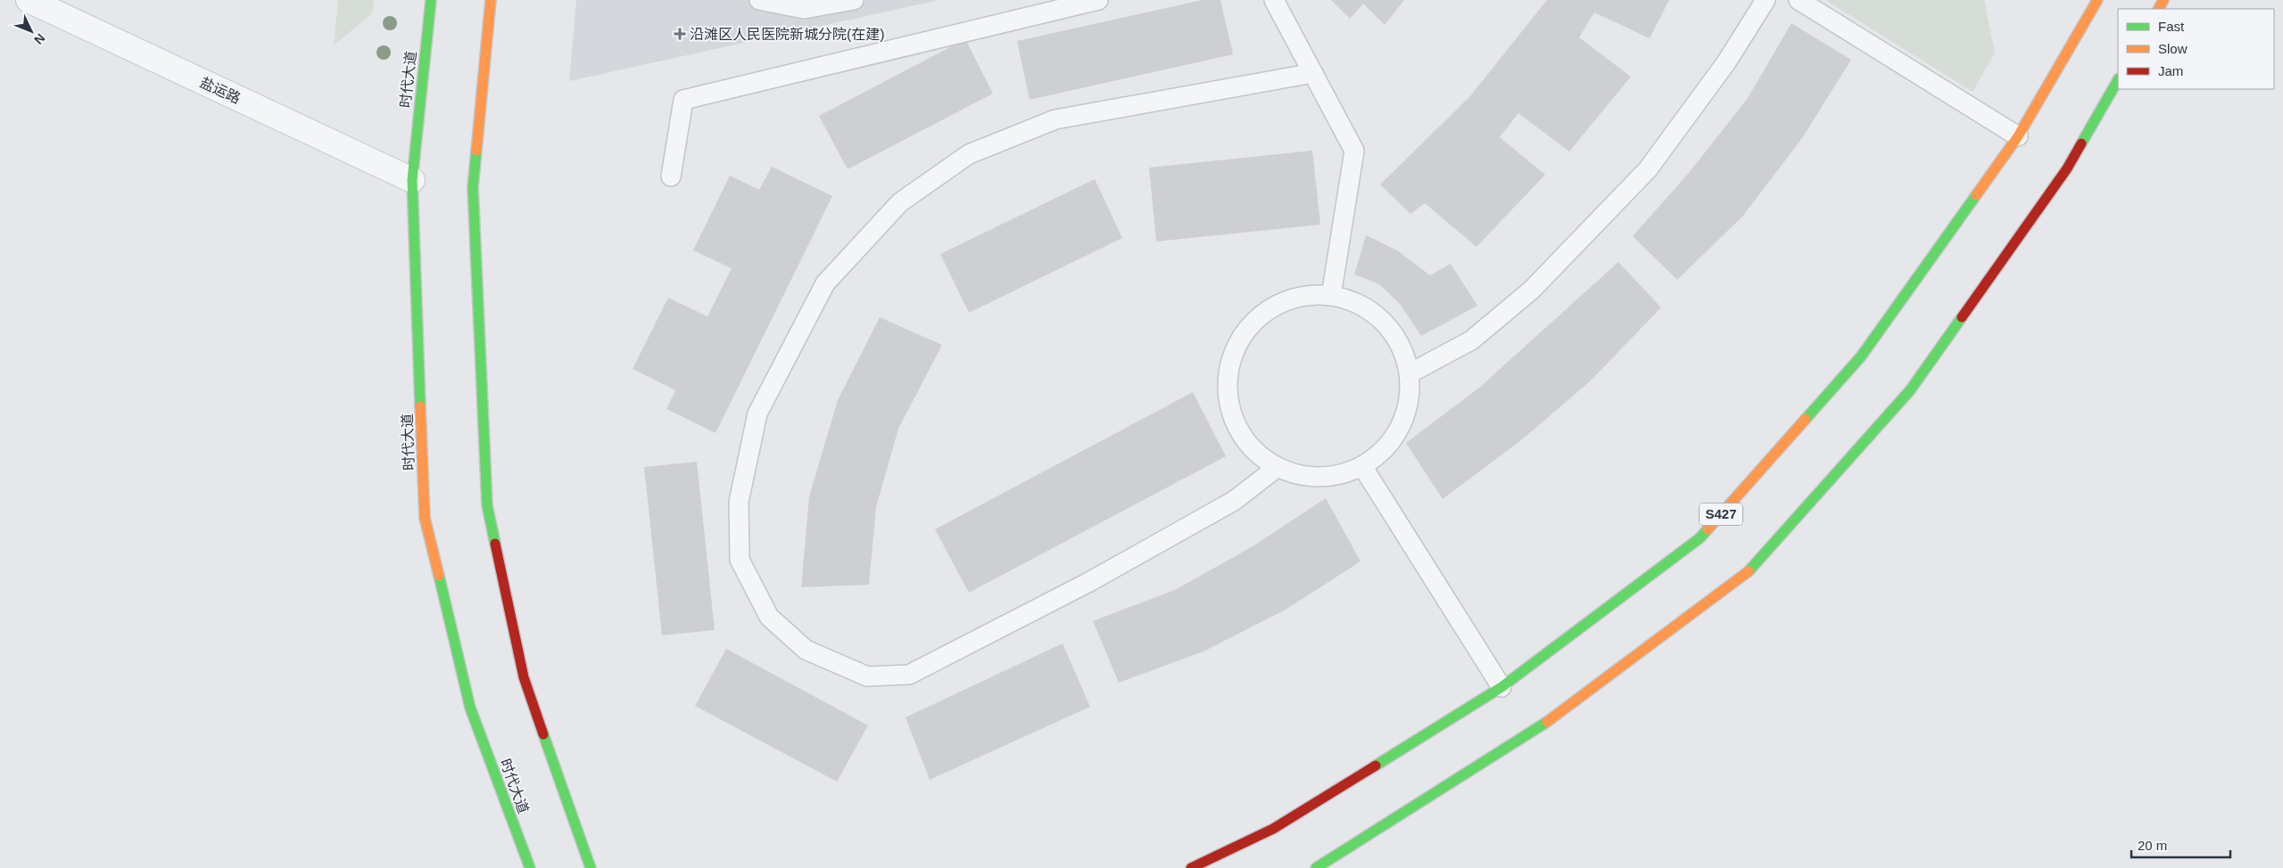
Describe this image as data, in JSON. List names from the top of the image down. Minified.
{"streets":{"main road":["时代大道","S427"],"street":["盐运路"]},"crossings":[["时代大道","盐运路"]],"places":{"health":["沿滩区人民医院新城分院(在建)"]},"legend":["Fast","Slow","Jam"],"scale_bar":"20 m","north":"bottom right"}
